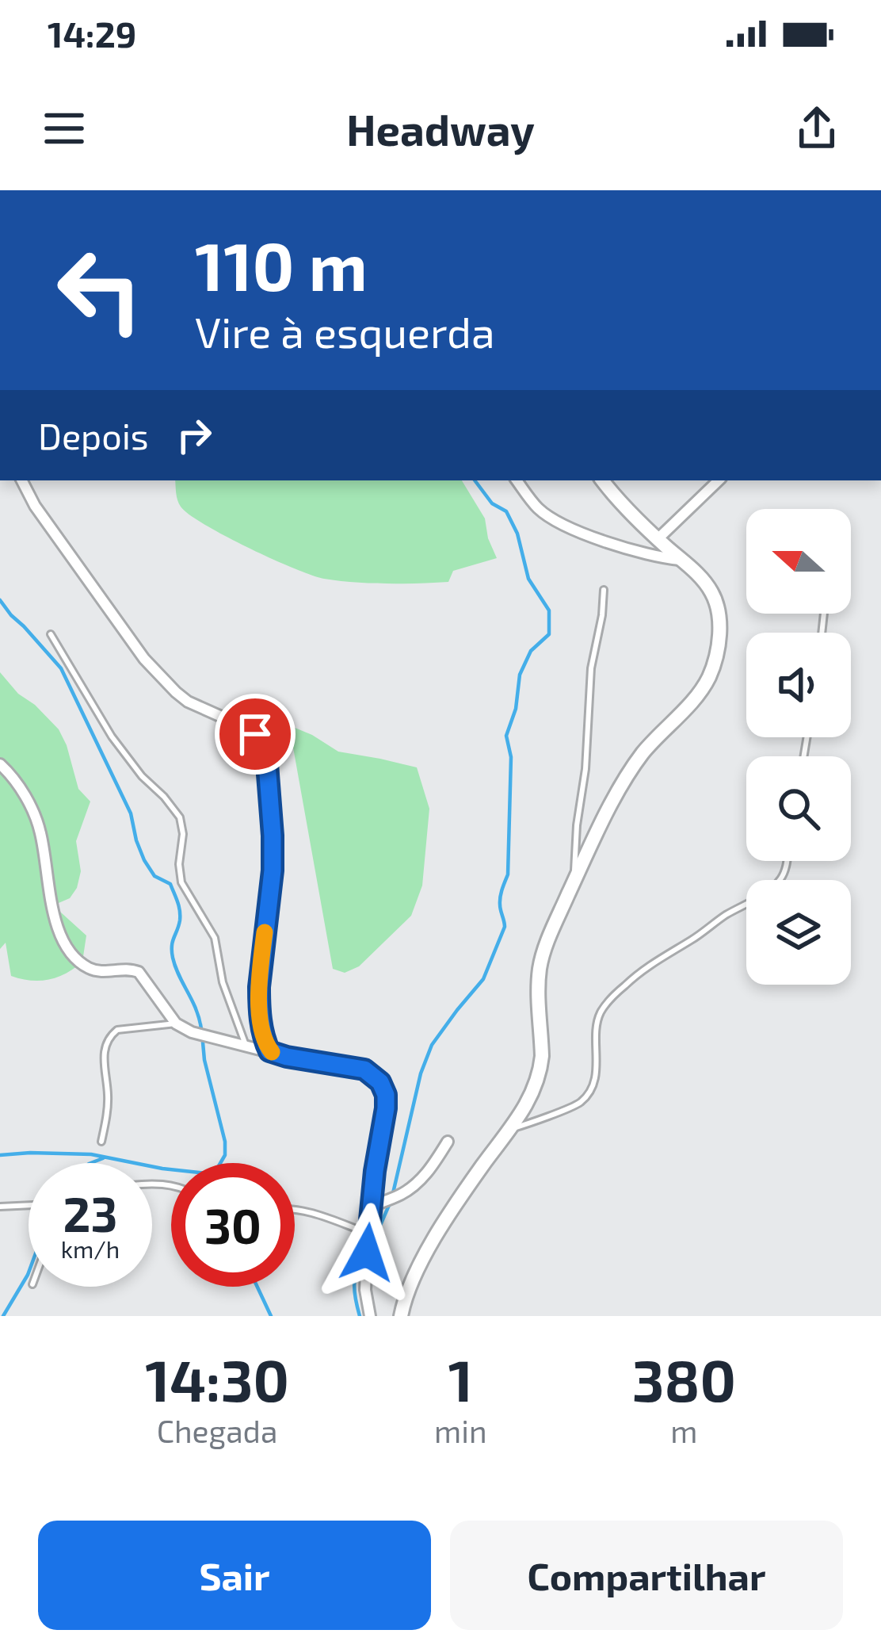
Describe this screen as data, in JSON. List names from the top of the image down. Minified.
{"north":"left","page":{"status":"14:29","header":"Headway","turn":["110 m","Vire à esquerda"],"then":"Depois","speed":"23 km/h","limit":"30","eta":["14:30","Chegada","1","min","380","m"],"buttons":["Sair","Compartilhar"]}}
